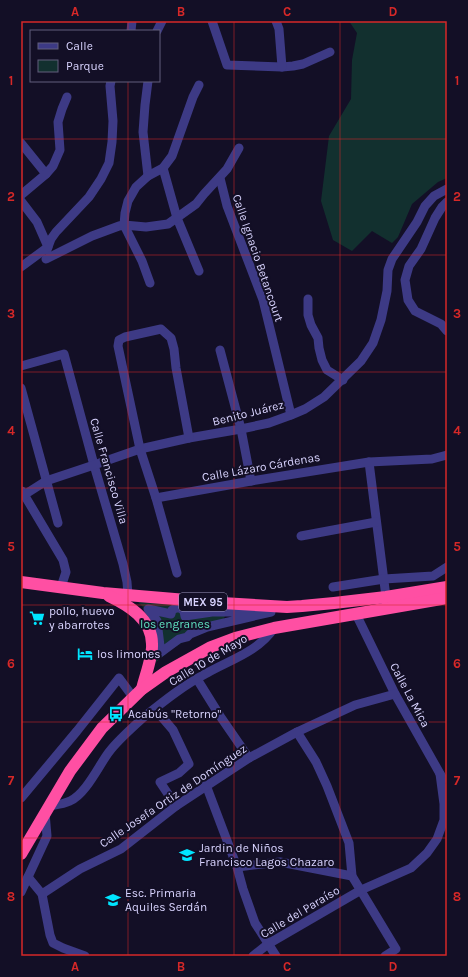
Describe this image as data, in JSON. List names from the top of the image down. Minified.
{"streets":{"highway":["MEX 95"],"street":["Calle Ignacio Betancourt","Benito Juárez","Calle Lázaro Cárdenas","Calle Francisco Villa","Calle 10 de Mayo","Calle La Mica","Calle Josefa Ortiz de Domínguez","Calle del Paraíso"]},"crossings":[["Calle Ignacio Betancourt","Benito Juárez"],["Benito Juárez","Calle Francisco Villa"],["Calle Francisco Villa","MEX 95"],["Calle La Mica","Calle Josefa Ortiz de Domínguez"],["Calle La Mica","Calle del Paraíso"]],"parks":["los engranes"],"places":{"supermarket":["pollo, huevo y abarrotes"],"hotel":["los limones"],"bus stop":["Acabús \"Retorno\""],"school or university":["Jardin de Niños Francisco Lagos Chazaro","Esc. Primaria Aquiles Serdán"]},"legend":["Calle","Parque"],"grid":{"columns":["A","B","C","D"],"rows":["1","2","3","4","5","6","7","8"]}}
